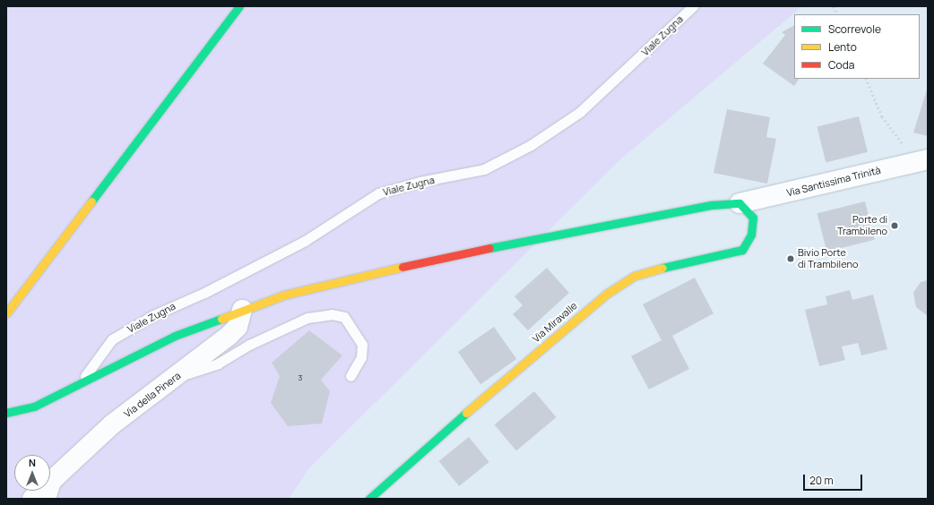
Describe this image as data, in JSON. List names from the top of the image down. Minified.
{"streets":{"street":["Viale Zugna","Via Santissima Trinità","Via Miravalle","Via della Pinera"]},"crossings":[["Viale Zugna","Via Santissima Trinità"],["Viale Zugna","Via Miravalle"],["Viale Zugna","Via della Pinera"],["Via Santissima Trinità","Via Miravalle"]],"places":["Porte di Trambileno","Bivio Porte di Trambileno"],"house_numbers":["3"],"legend":["Scorrevole","Lento","Coda"],"scale_bar":"20 m","north":"top"}
